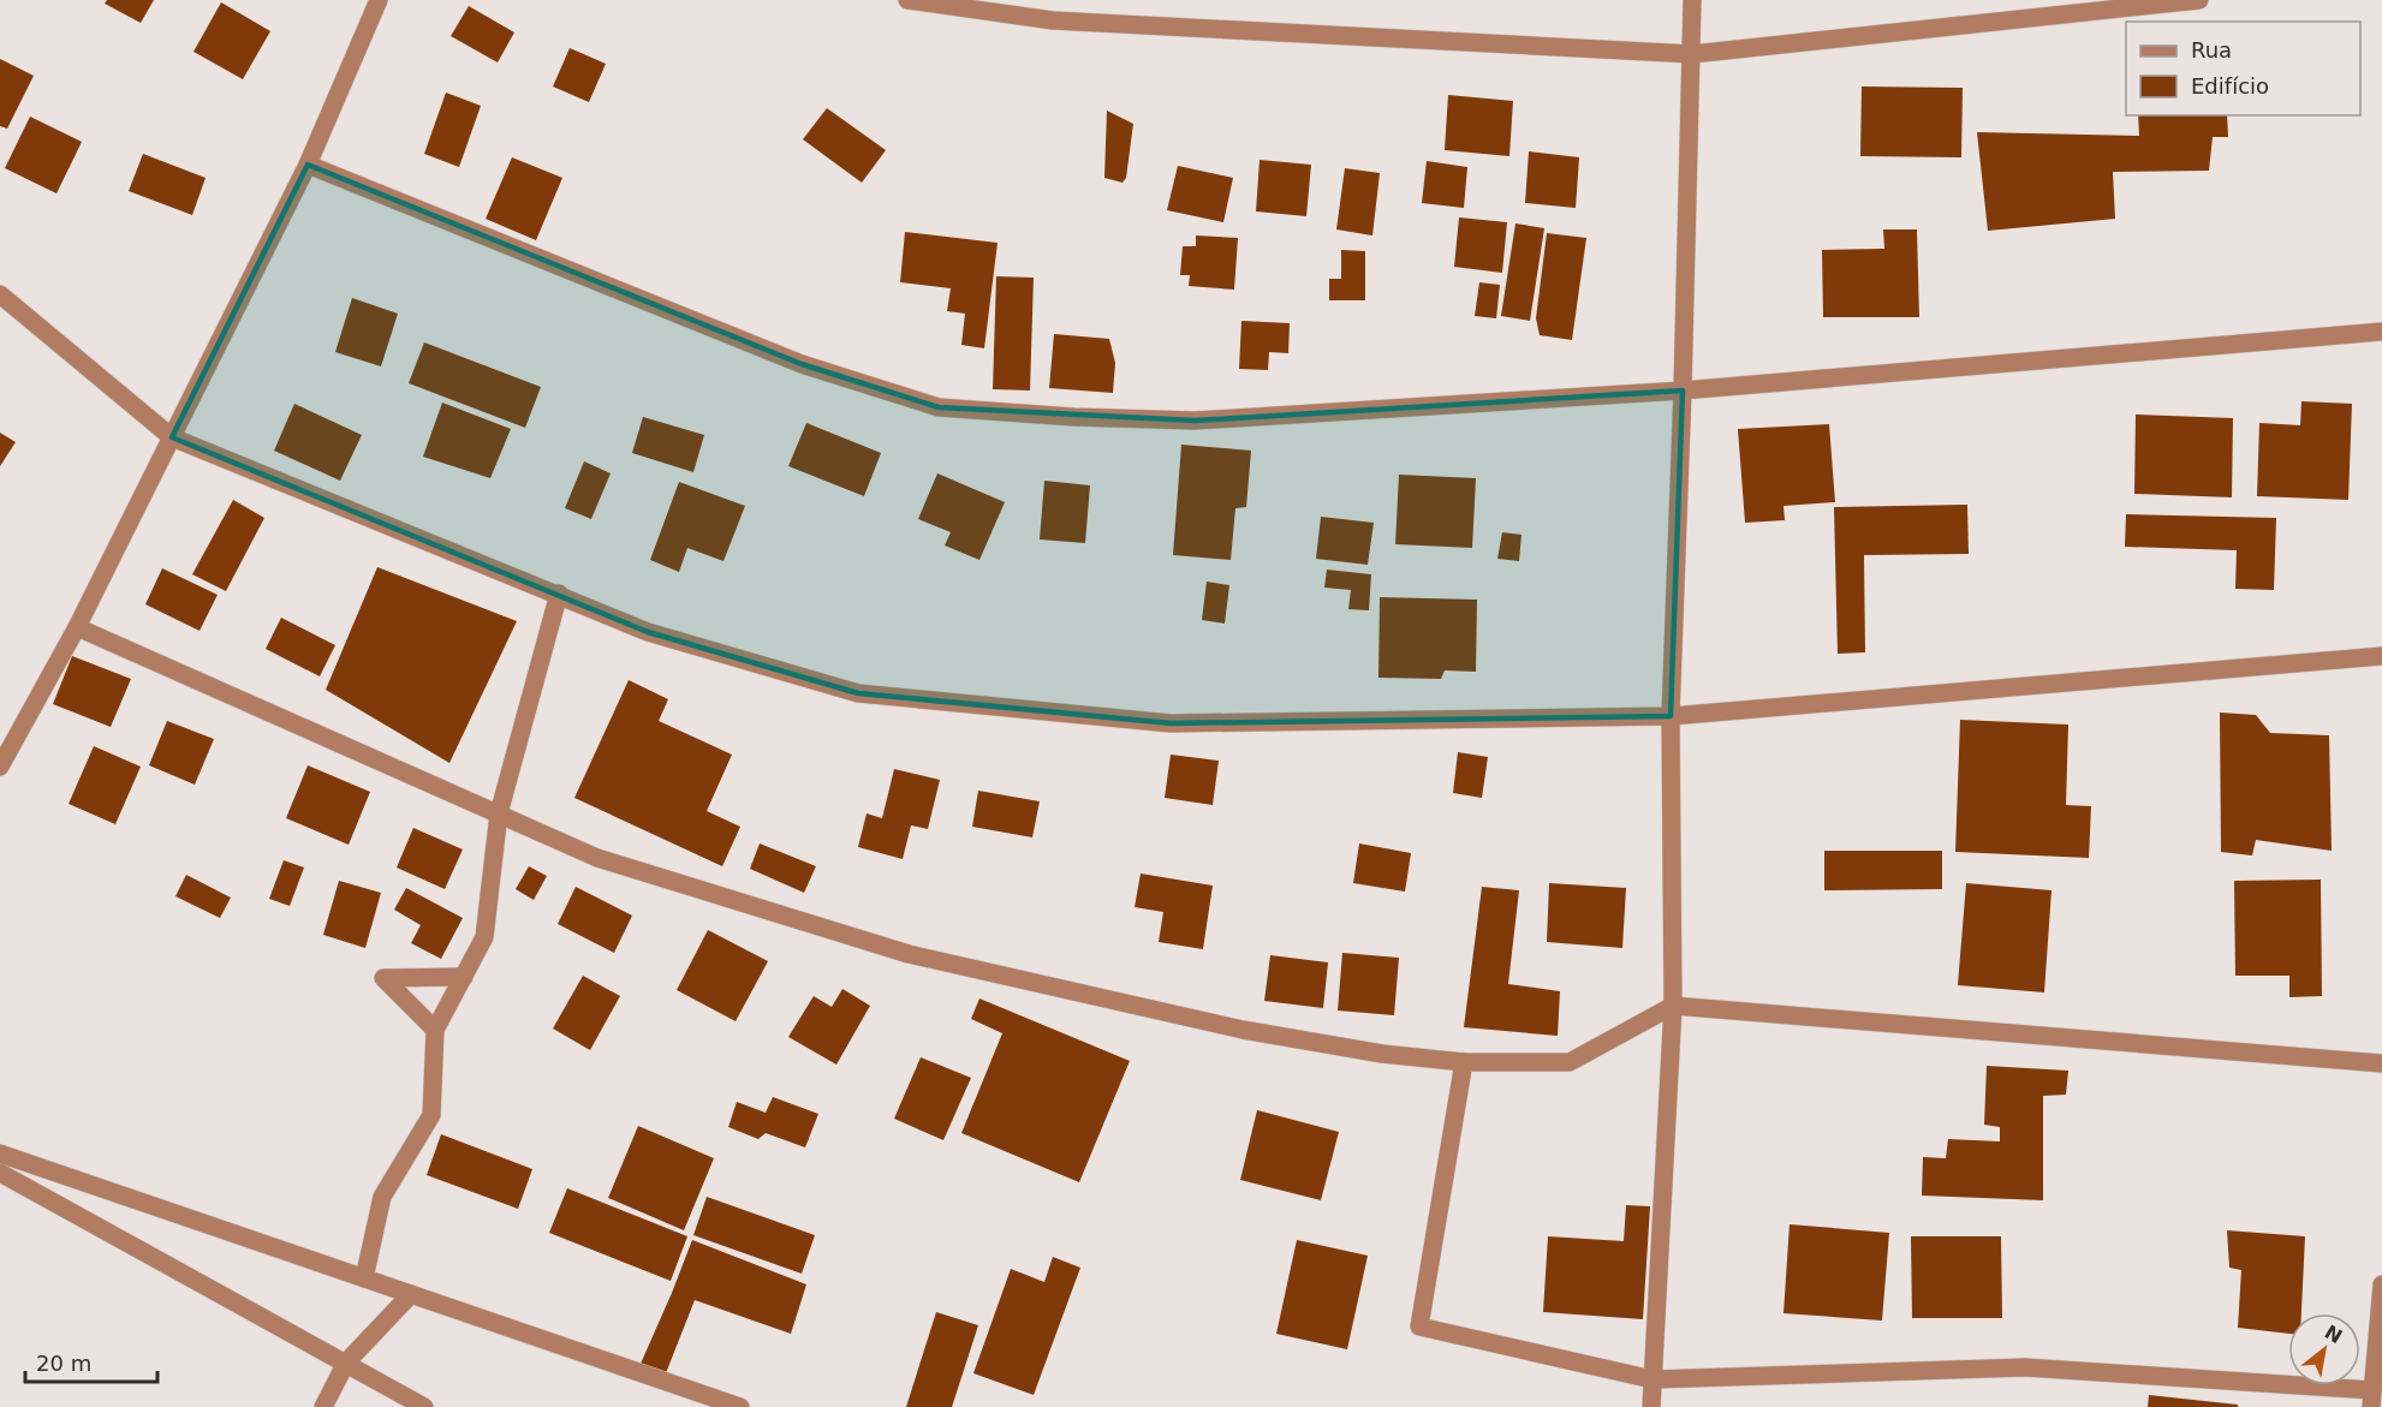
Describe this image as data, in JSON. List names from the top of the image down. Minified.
{"legend":["Rua","Edifício"],"scale_bar":"20 m","north":"top right"}
